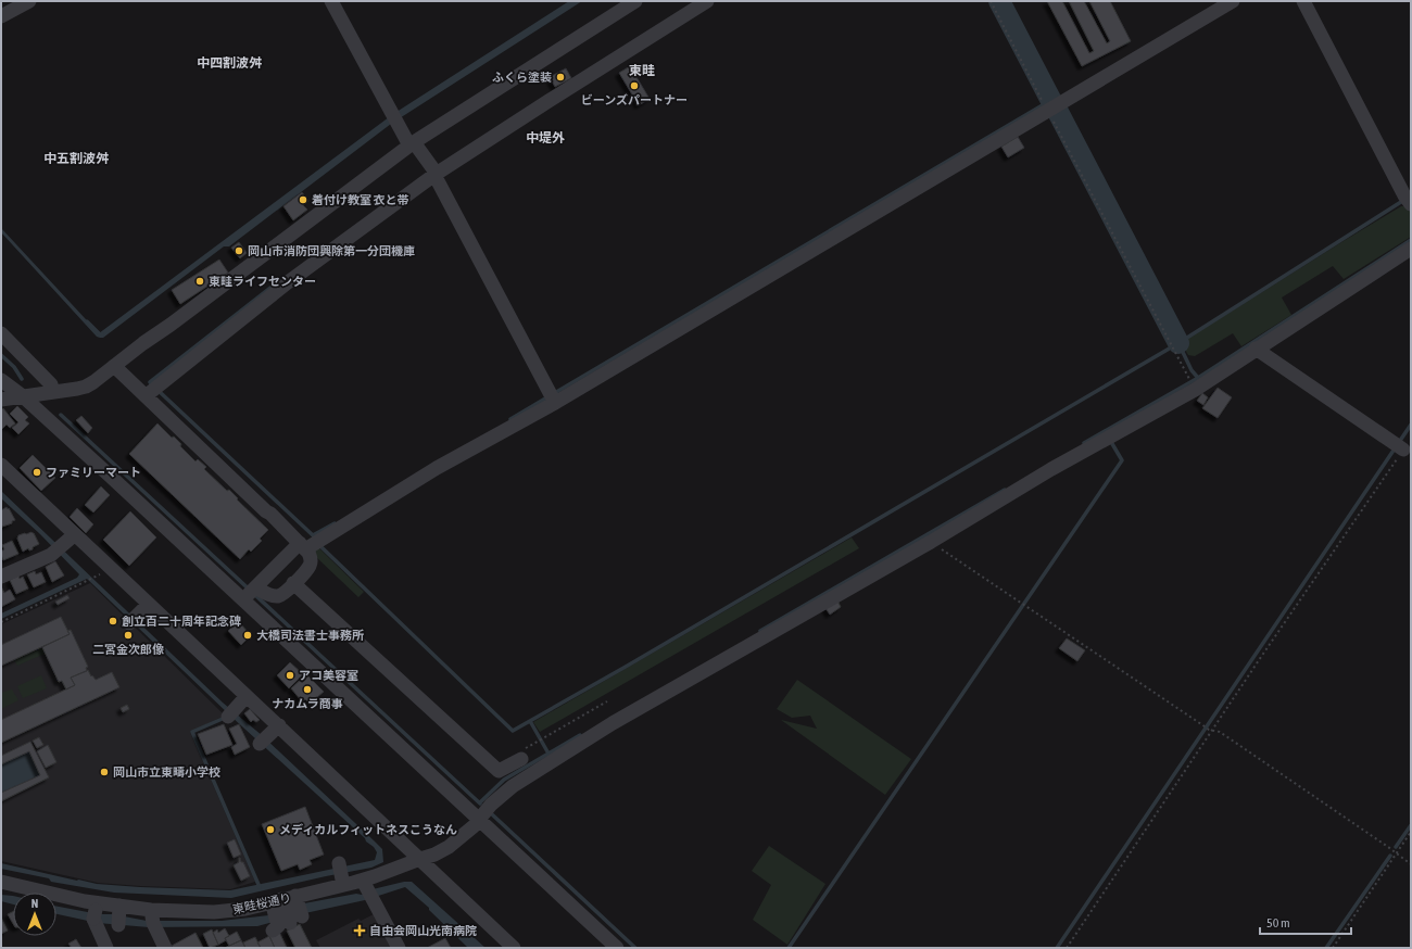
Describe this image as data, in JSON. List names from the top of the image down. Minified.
{"streets":{"street":["東畦桜通り"]},"districts":["中四割波舛","東畦","中堤外","中五割波舛"],"places":{"other":["ふくら塗装","ビーンズパートナー","着付け教室 衣と帯","岡山市消防団興除第一分団機庫","東畦ライフセンター","ファミリーマート","創立百二十周年記念碑","二宮金次郎像","大橋司法書士事務所","アコ美容室","ナカムラ商事","岡山市立東疇小学校","メディカルフィットネスこうなん"],"health":["自由会岡山光南病院"]},"scale_bar":"50 m","north":"top"}
